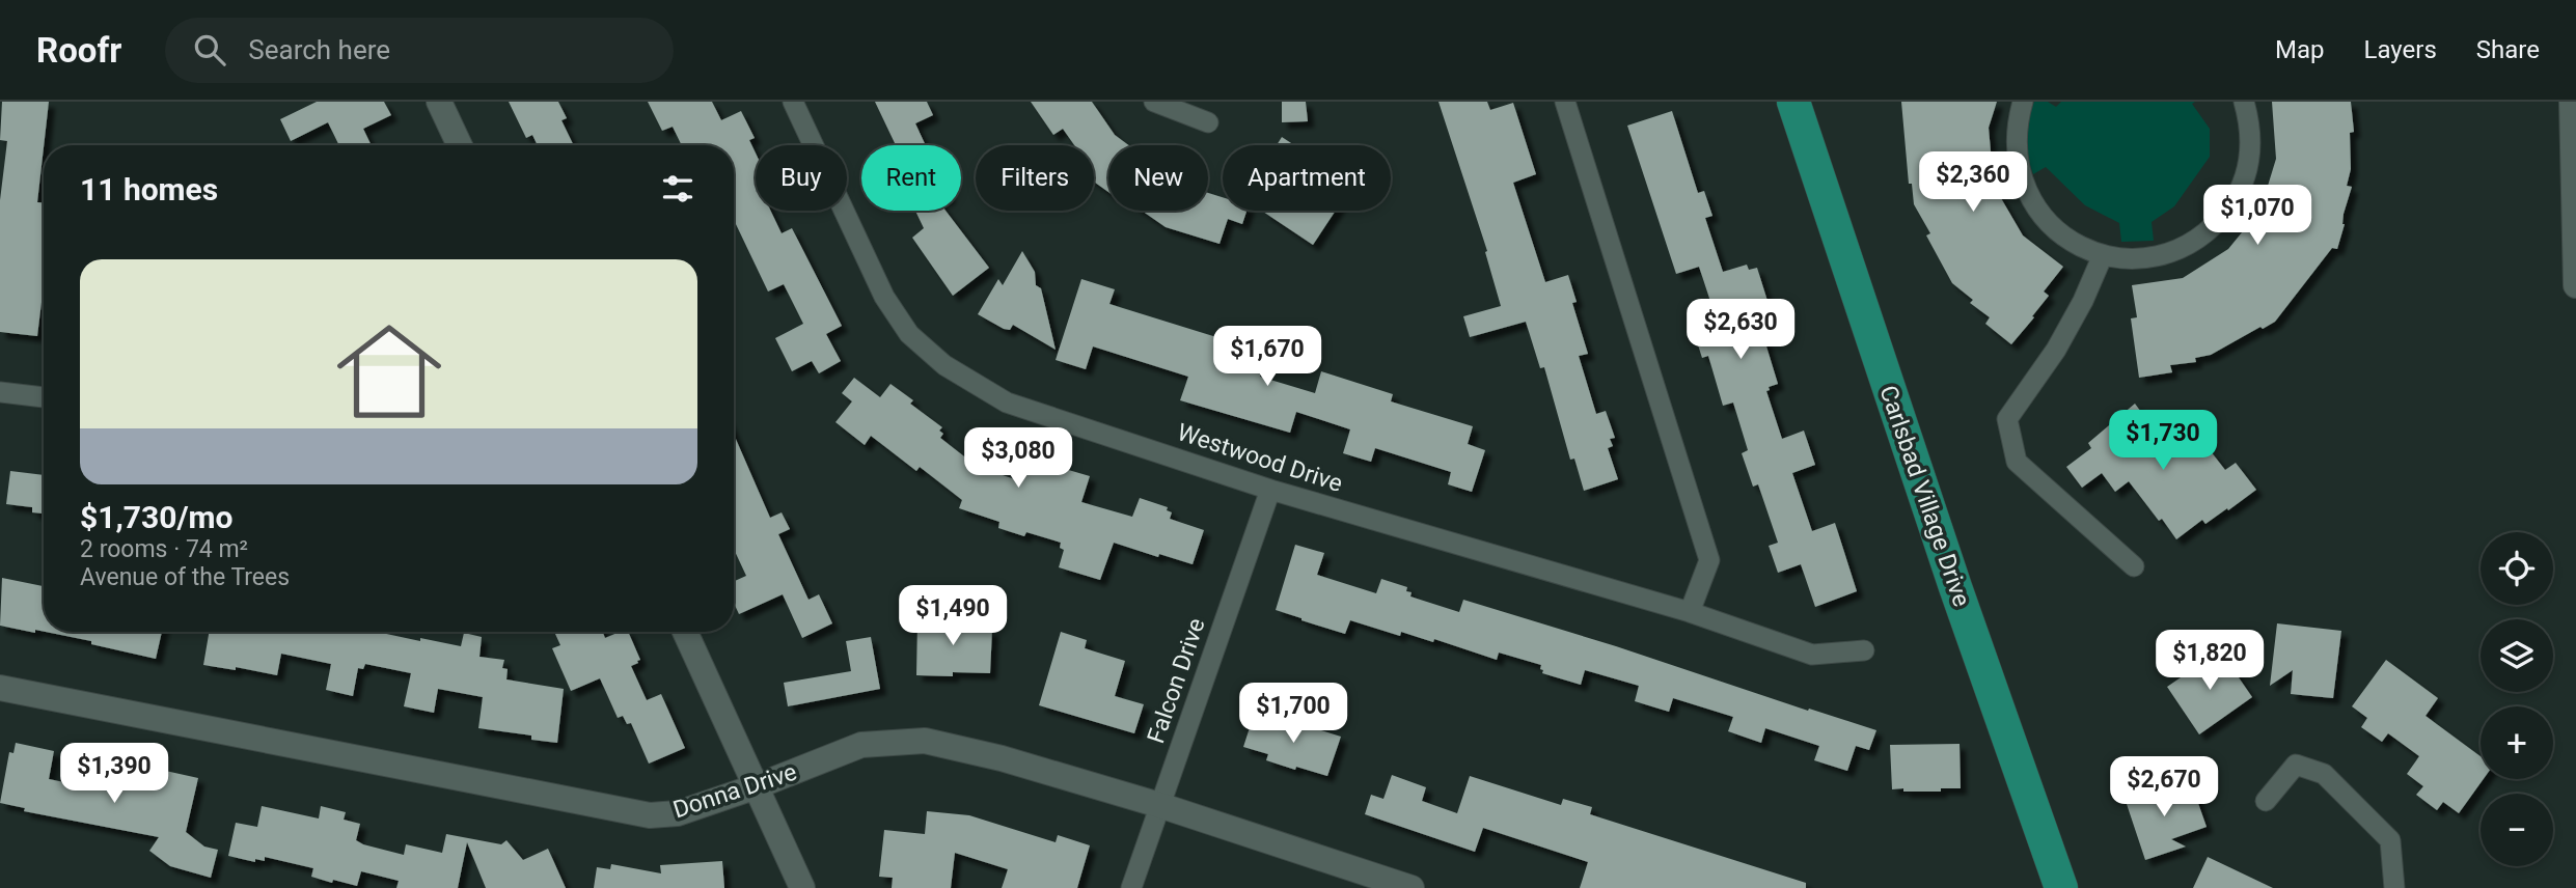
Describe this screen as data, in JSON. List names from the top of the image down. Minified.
{"streets":{"main road":["Carlsbad Village Drive"],"street":["Westwood Drive","Falcon Drive","Donna Drive"]},"crossings":[["Westwood Drive","Falcon Drive"],["Falcon Drive","Donna Drive"]],"page":{"header":"Roofr","search":"Search here","nav":["Map","Layers","Share"],"chip":["Buy","Rent","Filters","New","Apartment"],"heading":"11 homes","price":["$2,360","$1,070","$2,630","$1,670","$1,730","$3,080","$1,490","$1,820","$1,700","$1,390","$2,670"],"list":[{"name":"$1,730/mo","note":"2 rooms · 74 m² · Avenue of the Trees"}],"map_buttons":["+","−"]}}
